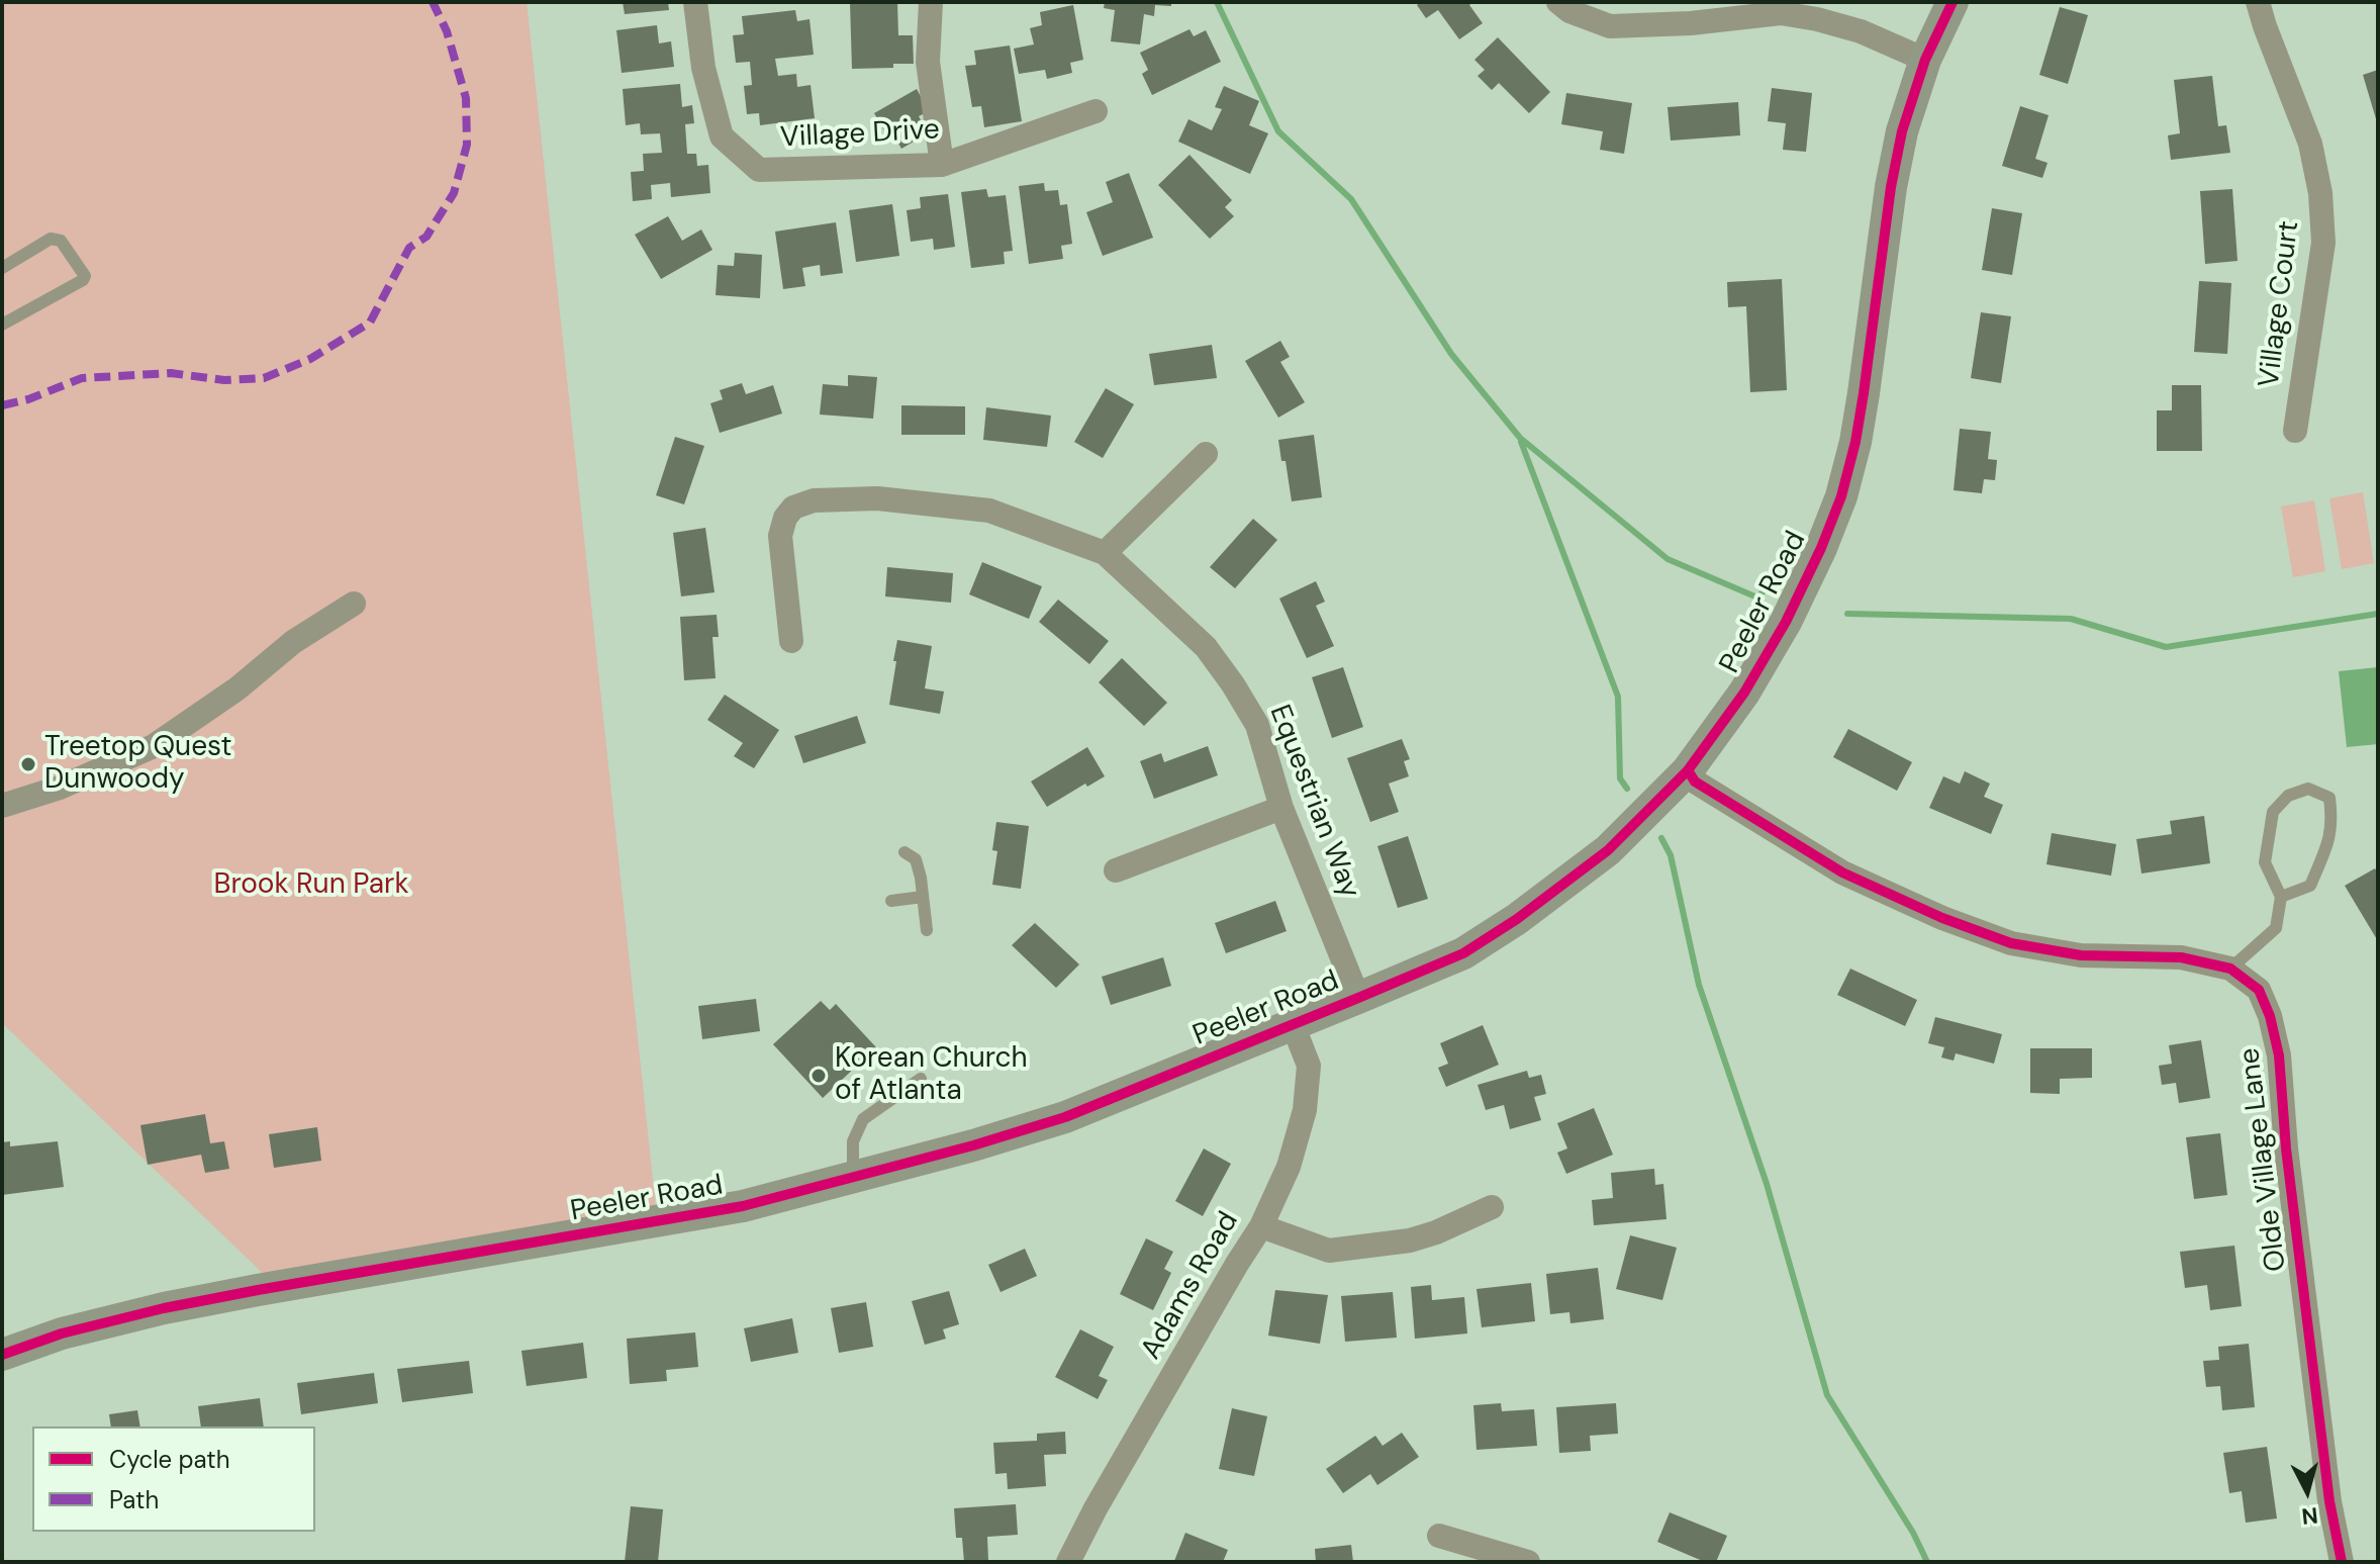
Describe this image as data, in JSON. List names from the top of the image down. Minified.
{"streets":{"street":["Village Drive","Village Court","Peeler Road","Equestrian Way","Olde Village Lane","Adams Road"]},"crossings":[["Peeler Road","Equestrian Way"],["Peeler Road","Olde Village Lane"],["Peeler Road","Adams Road"]],"parks":["Brook Run Park"],"places":["Treetop Quest Dunwoody","Korean Church of Atlanta"],"legend":["Cycle path","Path"],"north":"bottom"}
